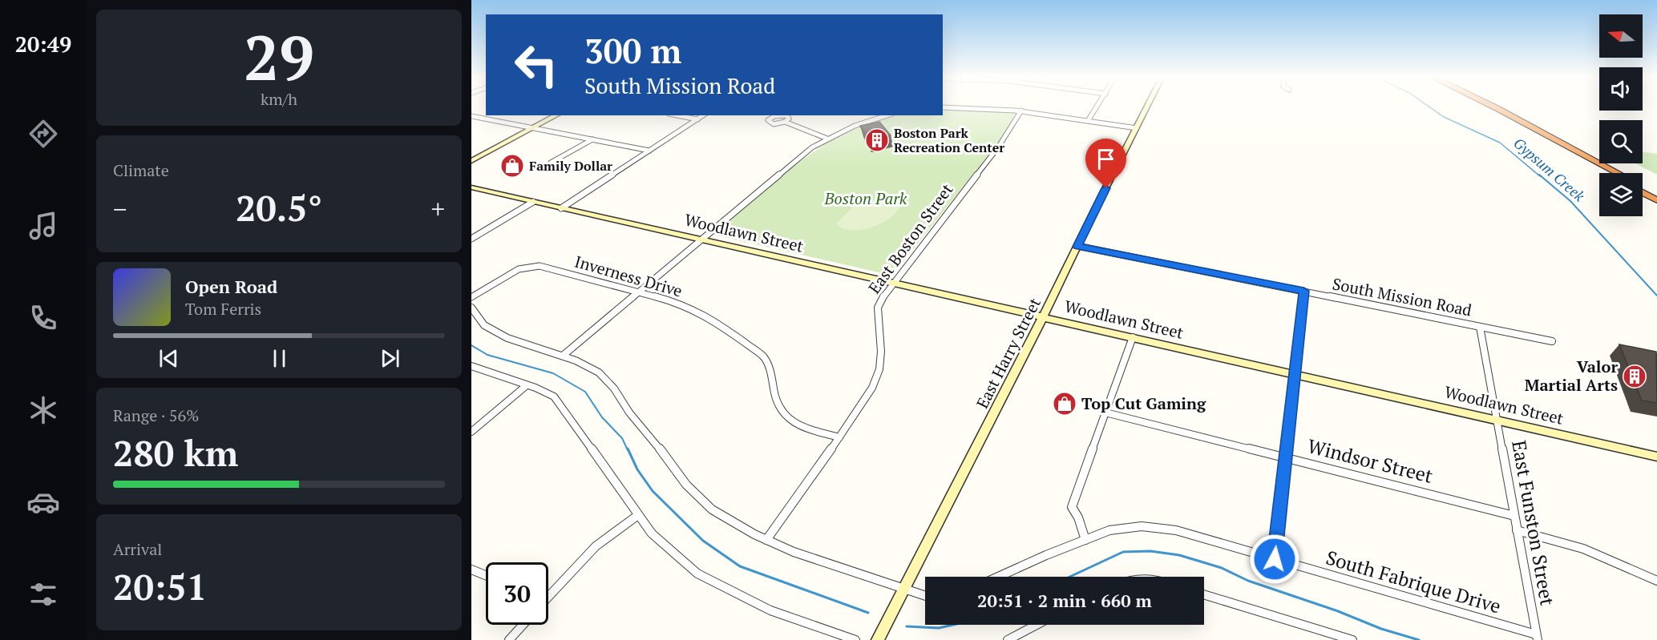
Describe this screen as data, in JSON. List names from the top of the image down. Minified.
{"streets":{"street":["Woodlawn Street","East Boston Street","Inverness Drive","South Mission Road","East Harry Street","Windsor Street","East Funston Street","South Fabrique Drive"]},"crossings":[["Woodlawn Street","East Boston Street"],["Woodlawn Street","East Harry Street"],["Woodlawn Street","East Funston Street"],["East Boston Street","Inverness Drive"],["South Mission Road","East Harry Street"],["South Mission Road","East Funston Street"],["Windsor Street","East Funston Street"],["East Funston Street","South Fabrique Drive"]],"water":["Gypsum Creek"],"parks":["Boston Park"],"places":{"building":["Boston Park Recreation Center","Valor Martial Arts"],"shop":["Family Dollar","Top Cut Gaming"]},"north":"left","page":{"tabs":"20:49","tile":[["29","km/h"],"Climate",["Range · 56%","280 km"],["Arrival","20:51"]],"turn":["300 m","South Mission Road"],"heat":["−","20.5°","+"],"song":["Open Road","Tom Ferris"],"limit":"30","trip":"20:51 · 2 min · 660 m"}}
